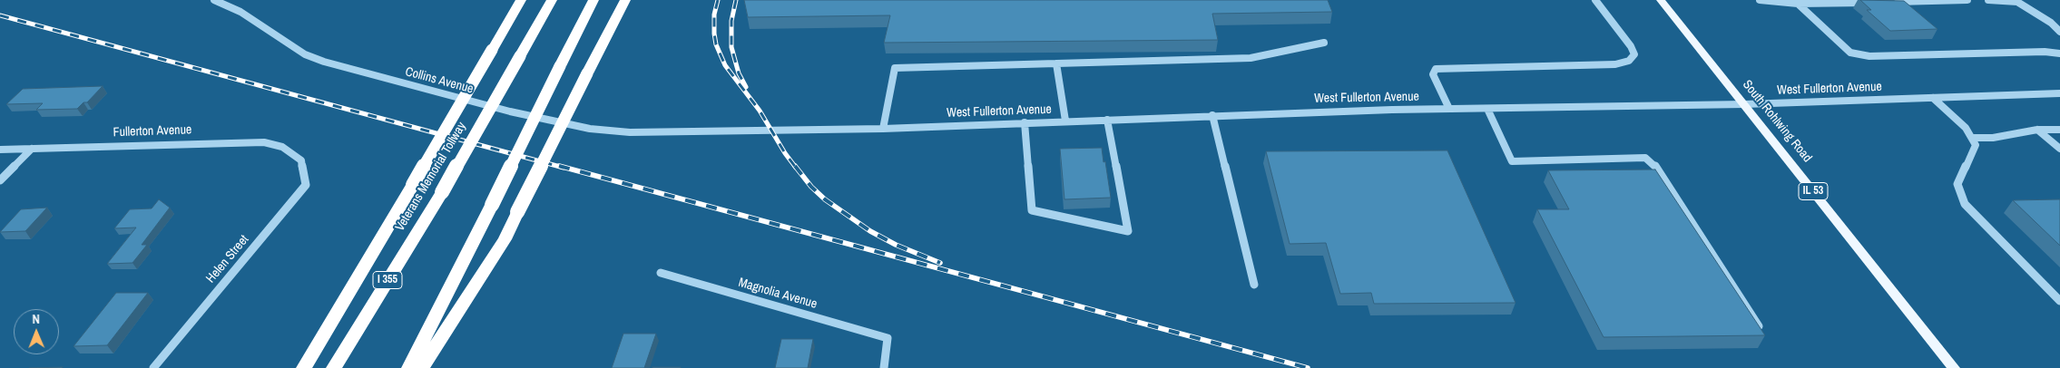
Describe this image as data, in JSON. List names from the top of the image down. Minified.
{"streets":{"highway":["Veterans Memorial Tollway","I 355"],"main road":["South Rohlwing Road","IL 53"],"street":["Collins Avenue","West Fullerton Avenue","Fullerton Avenue","Helen Street","Magnolia Avenue"]},"crossings":[["Collins Avenue","West Fullerton Avenue"],["West Fullerton Avenue","South Rohlwing Road"],["Fullerton Avenue","Helen Street"]],"north":"top"}
